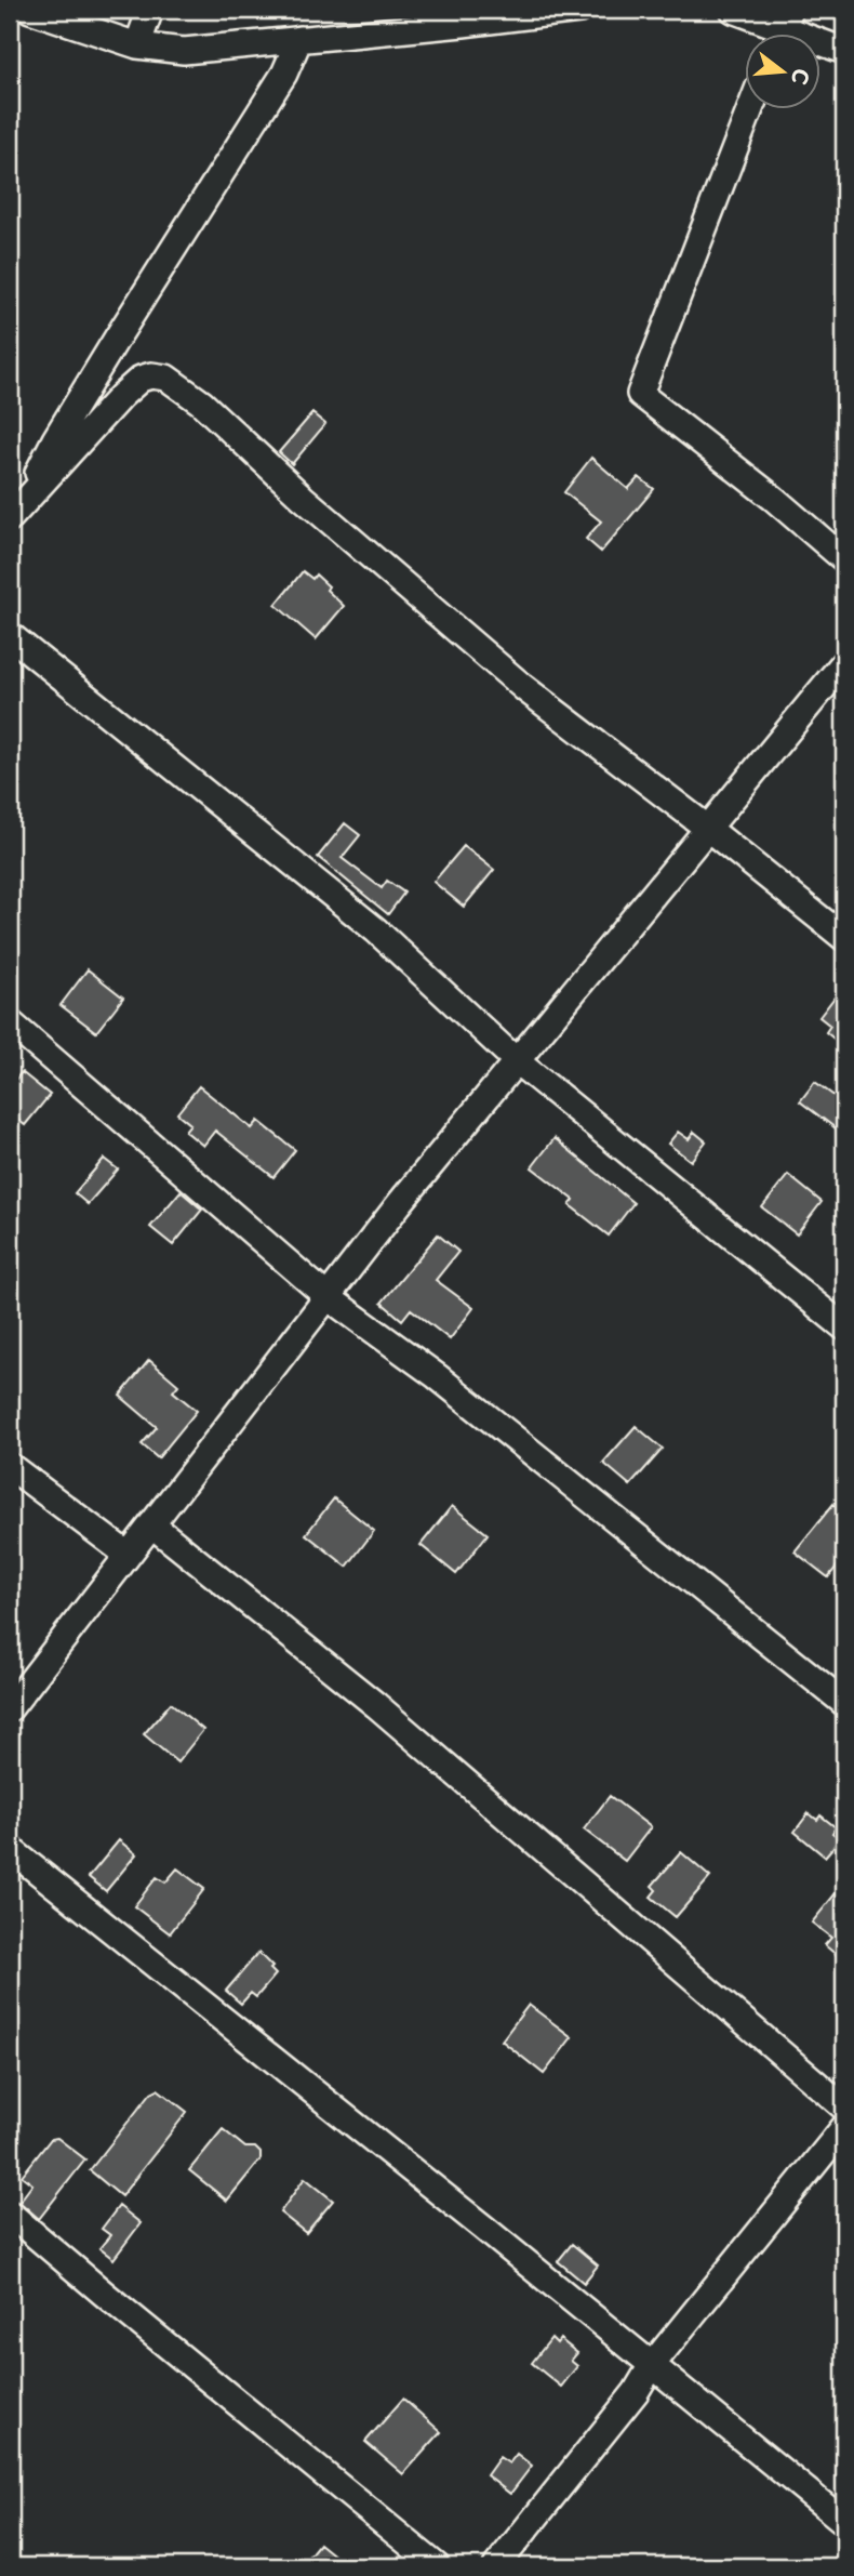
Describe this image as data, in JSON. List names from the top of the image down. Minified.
{"north":"right"}
